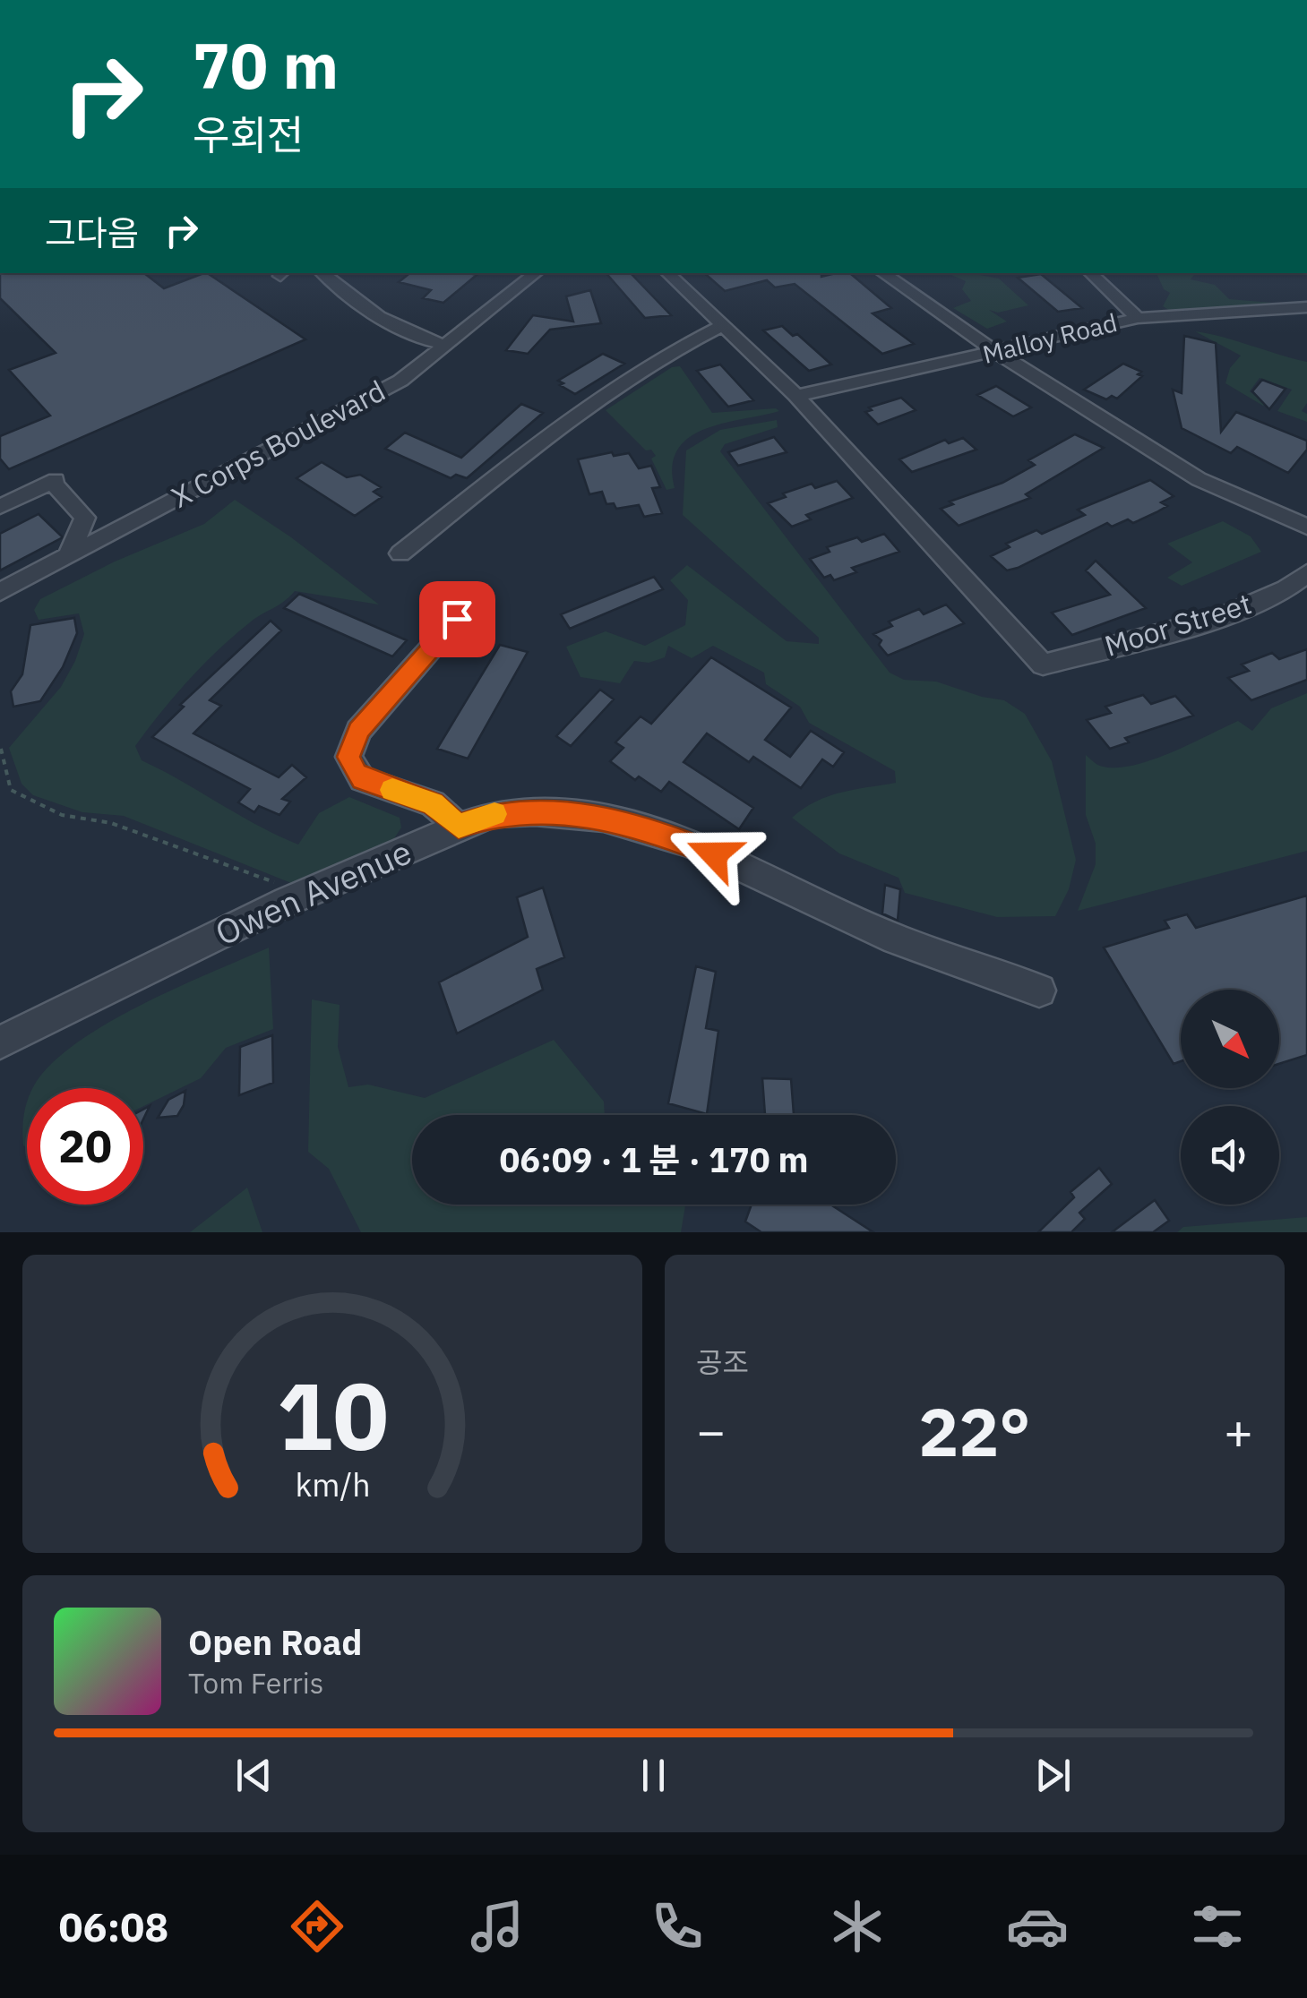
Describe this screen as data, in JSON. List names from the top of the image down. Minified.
{"streets":{"street":["Malloy Road","X Corps Boulevard","Moor Street","Owen Avenue"]},"crossings":[["Malloy Road","Moor Street"]],"north":"bottom right","page":{"turn":["70 m","우회전"],"then":"그다음","limit":"20","trip":"06:09 · 1 분 · 170 m","tile":"공조","heat":["−","22°","+"],"song":["Open Road","Tom Ferris"],"tabs":"06:08","gauge":["10","km/h"]}}
